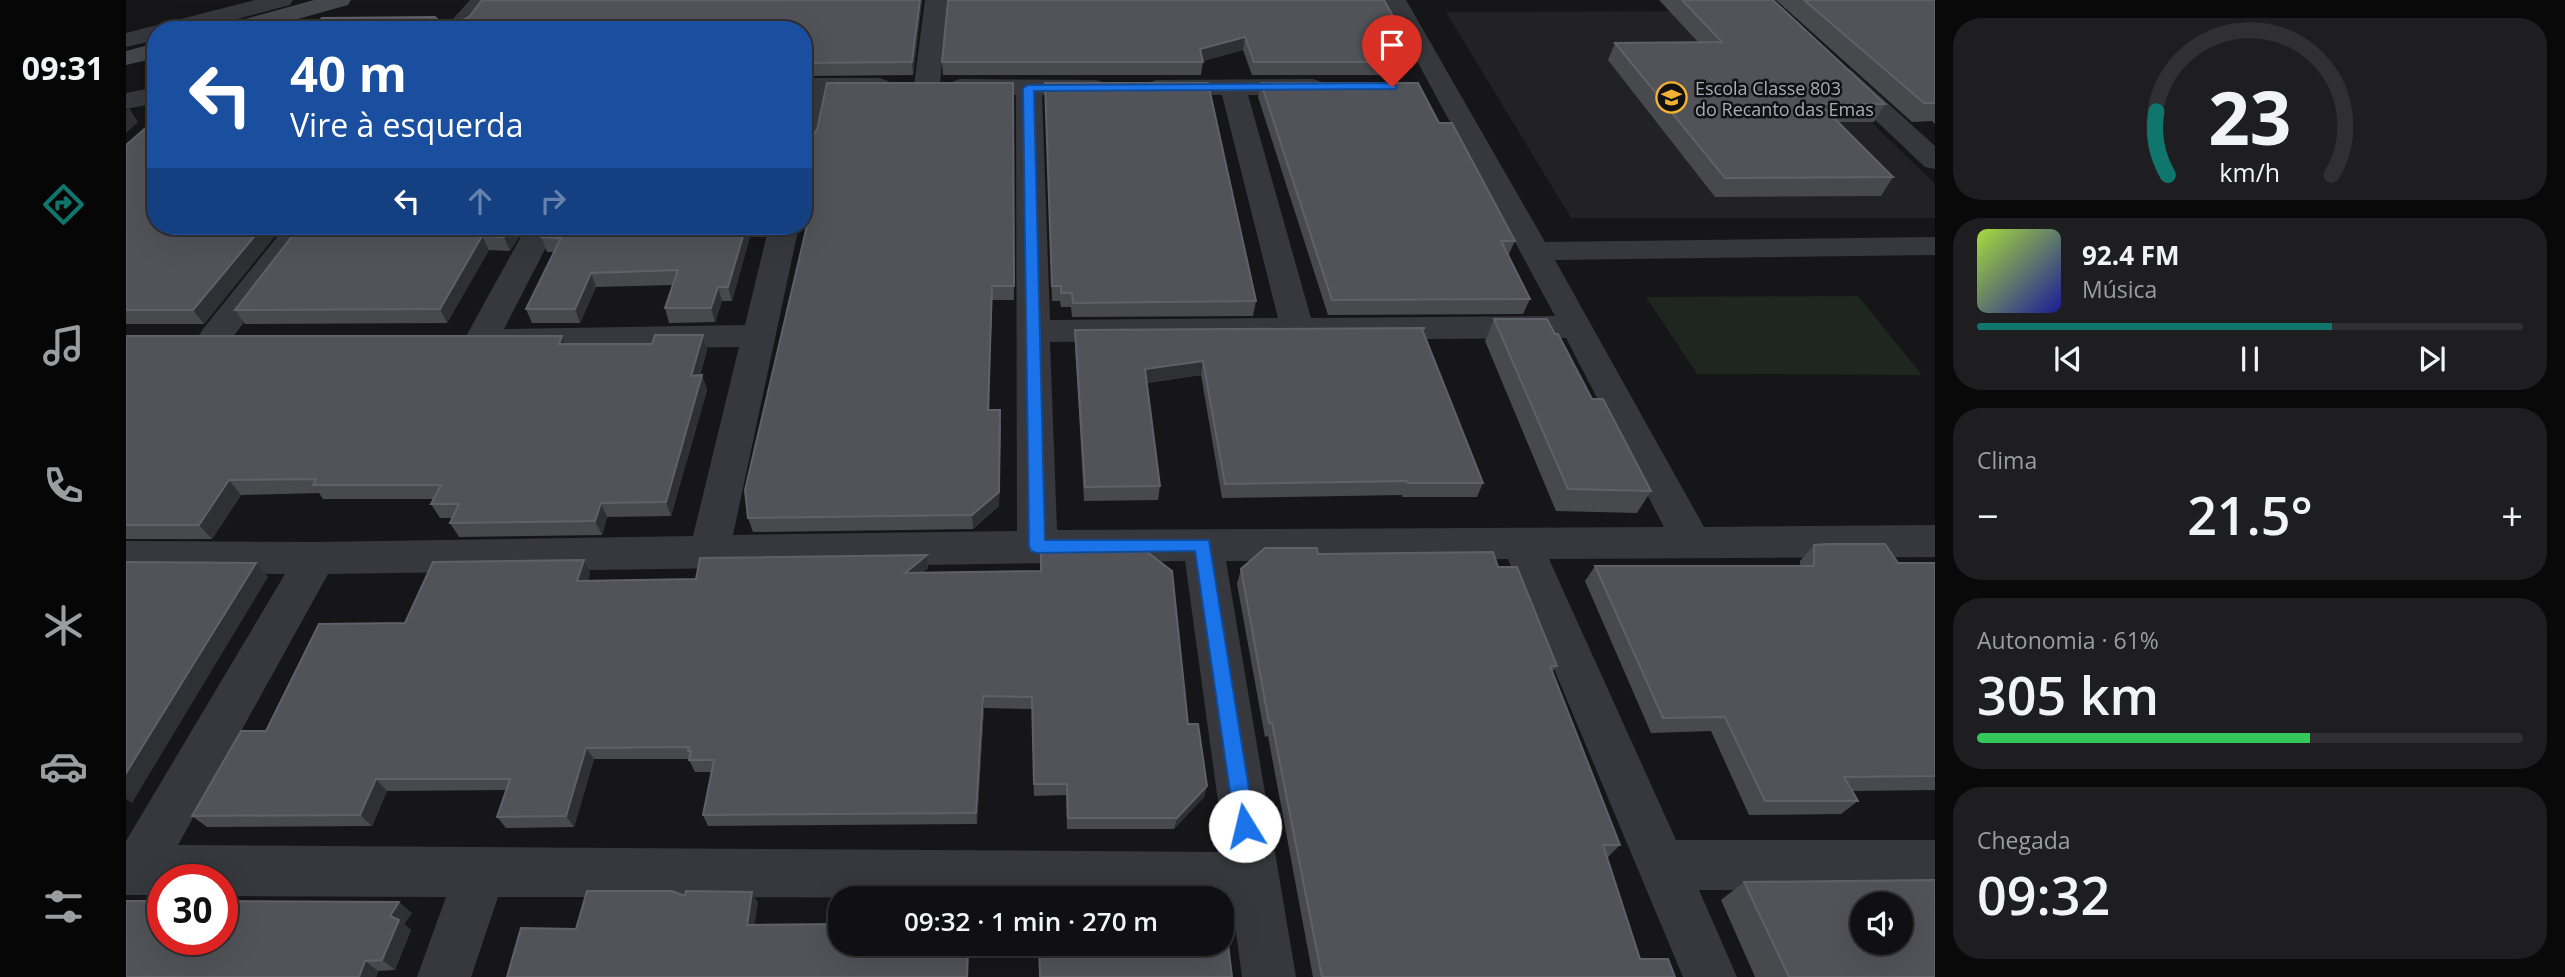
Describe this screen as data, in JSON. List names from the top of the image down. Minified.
{"places":{"school or university":["Escola Classe 803 do Recanto das Emas"]},"page":{"tabs":"09:31","turn":["40 m","Vire à esquerda"],"song":["92.4 FM","Música"],"tile":["Clima",["Autonomia · 61%","305 km"],["Chegada","09:32"]],"heat":["−","21.5°","+"],"limit":"30","trip":"09:32 · 1 min · 270 m","gauge":["23","km/h"]}}
